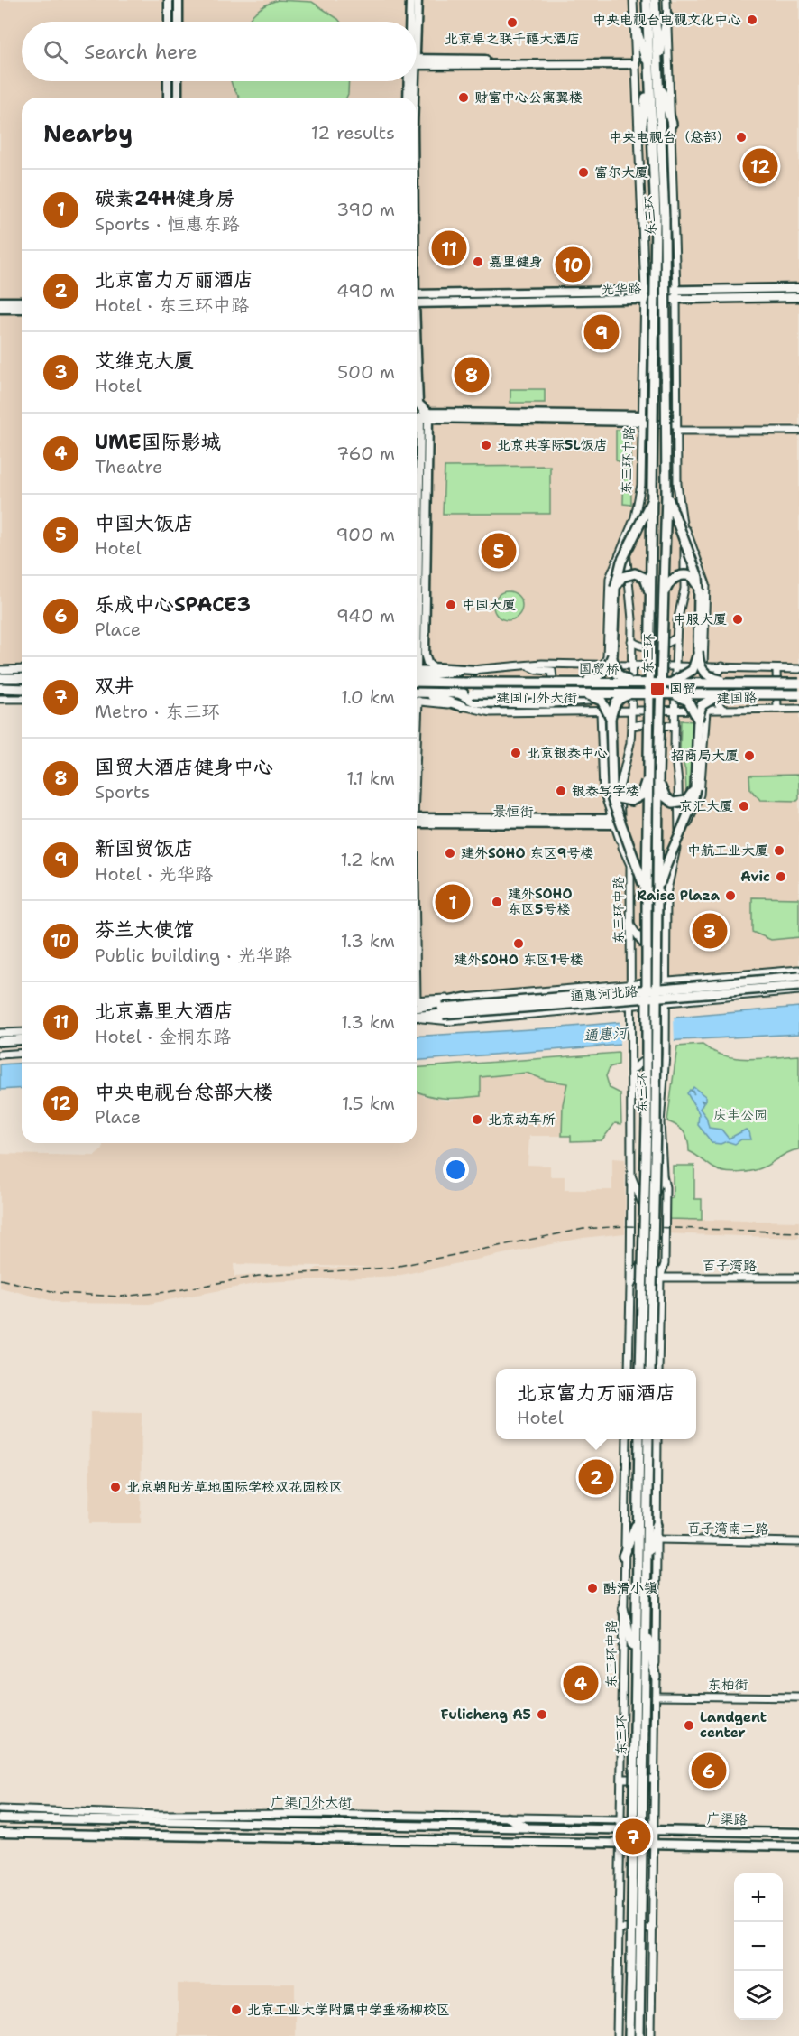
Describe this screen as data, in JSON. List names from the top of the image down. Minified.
{"streets":{"highway":["东三环","国贸桥","通惠河北路"],"main road":["光华路","景恒街","广渠门外大街","广渠路"],"street":["东三环中路","建国门外大街","建国路","百子湾路","百子湾南二路","东柏街"]},"crossings":[["光华路","东三环中路"],["东三环中路","建国门外大街"],["东三环中路","建国路"],["东三环中路","通惠河北路"],["东三环中路","广渠门外大街"],["东三环中路","广渠路"],["建国门外大街","建国路"],["广渠门外大街","广渠路"]],"water":["通惠河"],"parks":["庆丰公园"],"places":{"other":["中央电视台电视文化中心","北京卓之联千禧大酒店","财富中心公寓翼楼","中央电视台（总部）","富尔大厦","嘉里健身","北京共享际5L饭店","中国大厦","中服大厦","北京银泰中心","招商局大厦","银泰写字楼","京汇大厦","中航工业大厦","建外SOHO 东区9号楼","Avic","Raise Plaza","建外SOHO 东区5号楼","建外SOHO 东区1号楼","北京动车所","北京朝阳芳草地国际学校双花园校区","酷滑小镇","Fulicheng A5","Landgent center","北京工业大学附属中学垂杨柳校区"],"transit":["国贸"]},"page":{"search":"Search here","heading":["Nearby","12 results"],"pins":["12","11","10","9","8","5","1","3","2","4","6","7"],"list":[{"mark":"1","name":"碳素24H健身房","note":"Sports · 恒惠东路","value":"390 m"},{"mark":"2","name":"北京富力万丽酒店","note":"Hotel · 东三环中路","value":"490 m"},{"mark":"3","name":"艾维克大厦","note":"Hotel","value":"500 m"},{"mark":"4","name":"UME国际影城","note":"Theatre","value":"760 m"},{"mark":"5","name":"中国大饭店","note":"Hotel","value":"900 m"},{"mark":"6","name":"乐成中心SPACE3","note":"Place","value":"940 m"},{"mark":"7","name":"双井","note":"Metro · 东三环","value":"1.0 km"},{"mark":"8","name":"国贸大酒店健身中心","note":"Sports","value":"1.1 km"},{"mark":"9","name":"新国贸饭店","note":"Hotel · 光华路","value":"1.2 km"},{"mark":"10","name":"芬兰大使馆","note":"Public building · 光华路","value":"1.3 km"},{"mark":"11","name":"北京嘉里大酒店","note":"Hotel · 金桐东路","value":"1.3 km"},{"mark":"12","name":"中央电视台总部大楼","note":"Place","value":"1.5 km"}],"popup":["北京富力万丽酒店","Hotel"],"map_buttons":["+","−"]}}
